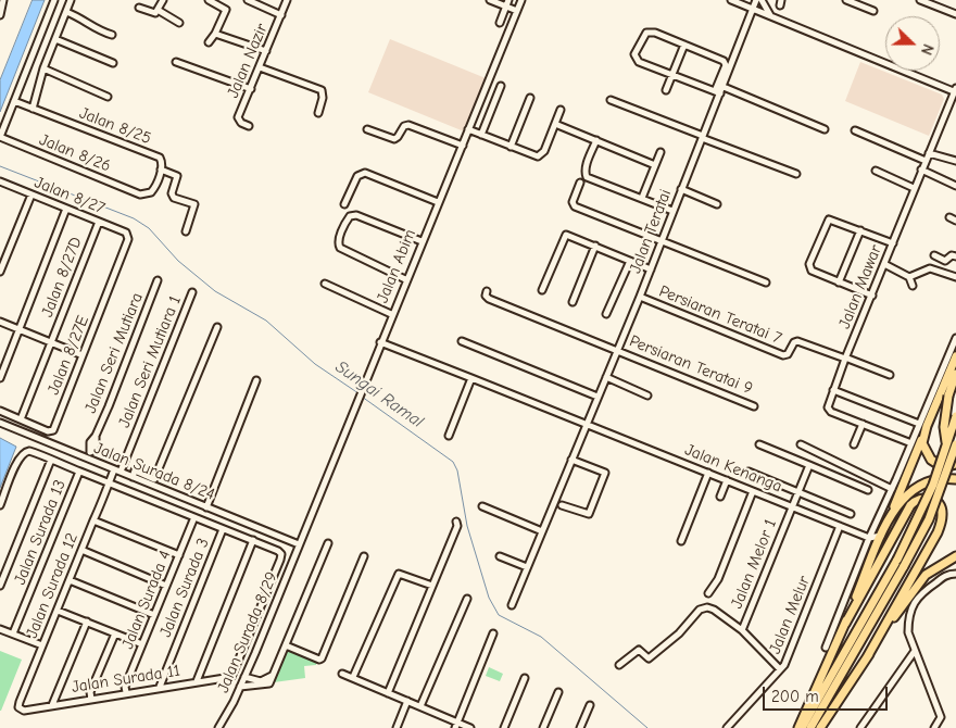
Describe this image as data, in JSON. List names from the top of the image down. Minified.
{"streets":{"street":["Jalan Nazir","Jalan 8/25","Jalan 8/26","Jalan 8/27","Jalan Teratai","Jalan Abim","Jalan 8/27D","Jalan Mawar","Persiaran Teratai 7","Jalan Seri Mutiara","Jalan 8/27E","Jalan Seri Mutiara 1","Persiaran Teratai 9","Jalan Kenanga","Jalan Surada 8/24","Jalan Surada 13","Jalan Melor 1","Jalan Surada 12","Jalan Surada 3","Jalan Surada 4","Jalan Melur","Jalan Surada 8/29","Jalan Surada 11"]},"crossings":[["Jalan 8/25","Jalan 8/26"],["Jalan 8/27","Jalan 8/27D"],["Jalan 8/27","Jalan 8/27E"],["Jalan Teratai","Persiaran Teratai 7"],["Jalan Teratai","Persiaran Teratai 9"],["Jalan Teratai","Jalan Kenanga"],["Jalan Abim","Jalan Kenanga"],["Jalan Abim","Jalan Surada 8/24"],["Jalan Abim","Jalan Surada 8/29"],["Jalan 8/27D","Jalan 8/27E"],["Jalan Mawar","Persiaran Teratai 7"],["Jalan Seri Mutiara","Jalan Surada 8/24"],["Jalan Seri Mutiara 1","Jalan Surada 8/24"],["Jalan Seri Mutiara 1","Jalan Surada 12"],["Jalan Kenanga","Jalan Melor 1"],["Jalan Kenanga","Jalan Melur"],["Jalan Surada 8/24","Jalan Surada 12"],["Jalan Surada 8/24","Jalan Surada 8/29"],["Jalan Melor 1","Jalan Melur"],["Jalan Surada 12","Jalan Surada 11"],["Jalan Surada 3","Jalan Surada 11"],["Jalan Surada 4","Jalan Surada 11"]],"water":["Sungai Ramal"],"scale_bar":"200 m","north":"right"}
